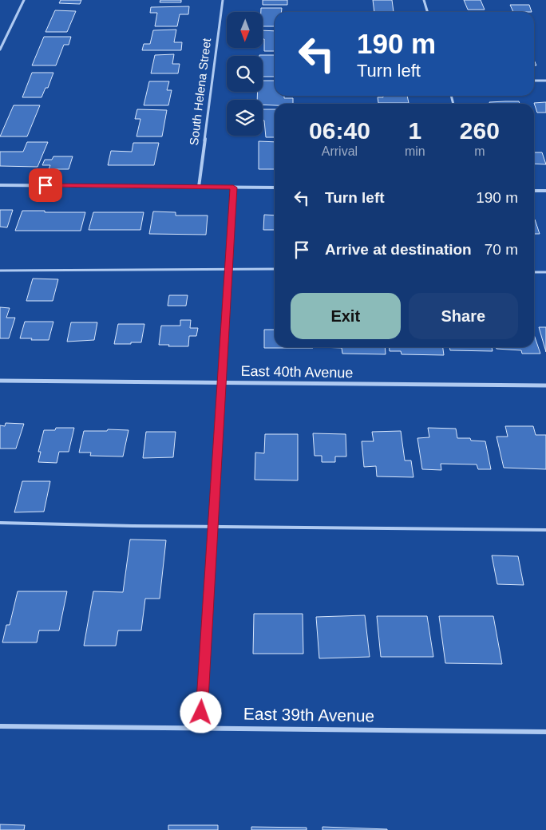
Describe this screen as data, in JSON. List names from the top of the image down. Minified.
{"streets":{"street":["South Helena Street","East 40th Avenue","East 39th Avenue"]},"north":"bottom","page":{"turn":["190 m","Turn left"],"eta":["06:40","Arrival","1","min","260","m"],"list":[{"name":"Turn left","value":"190 m"},{"name":"Arrive at destination","value":"70 m"}],"buttons":["Exit","Share"]}}
